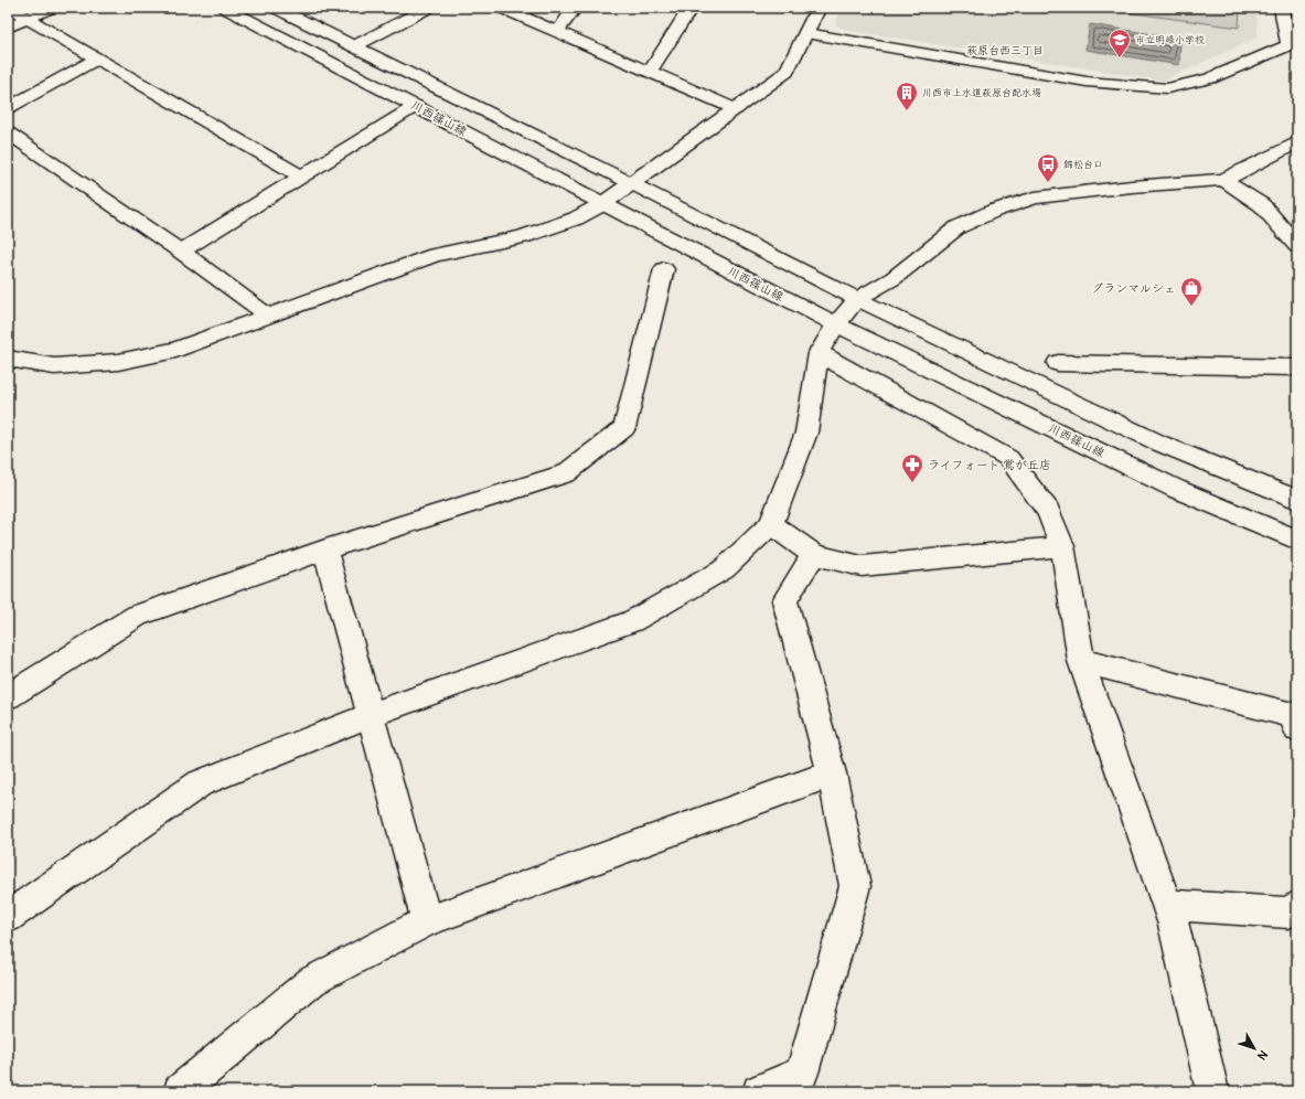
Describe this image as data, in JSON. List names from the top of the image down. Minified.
{"streets":{"street":["川西篠山線"]},"districts":["萩原台西三丁目"],"places":{"school or university":["市立明峰小学校"],"building":["川西市上水道萩原台配水場"],"bus stop":["錦松台口"],"shop":["グランマルシェ"],"pharmacy":["ライフォート 鴬が丘店"]},"north":"bottom right"}
